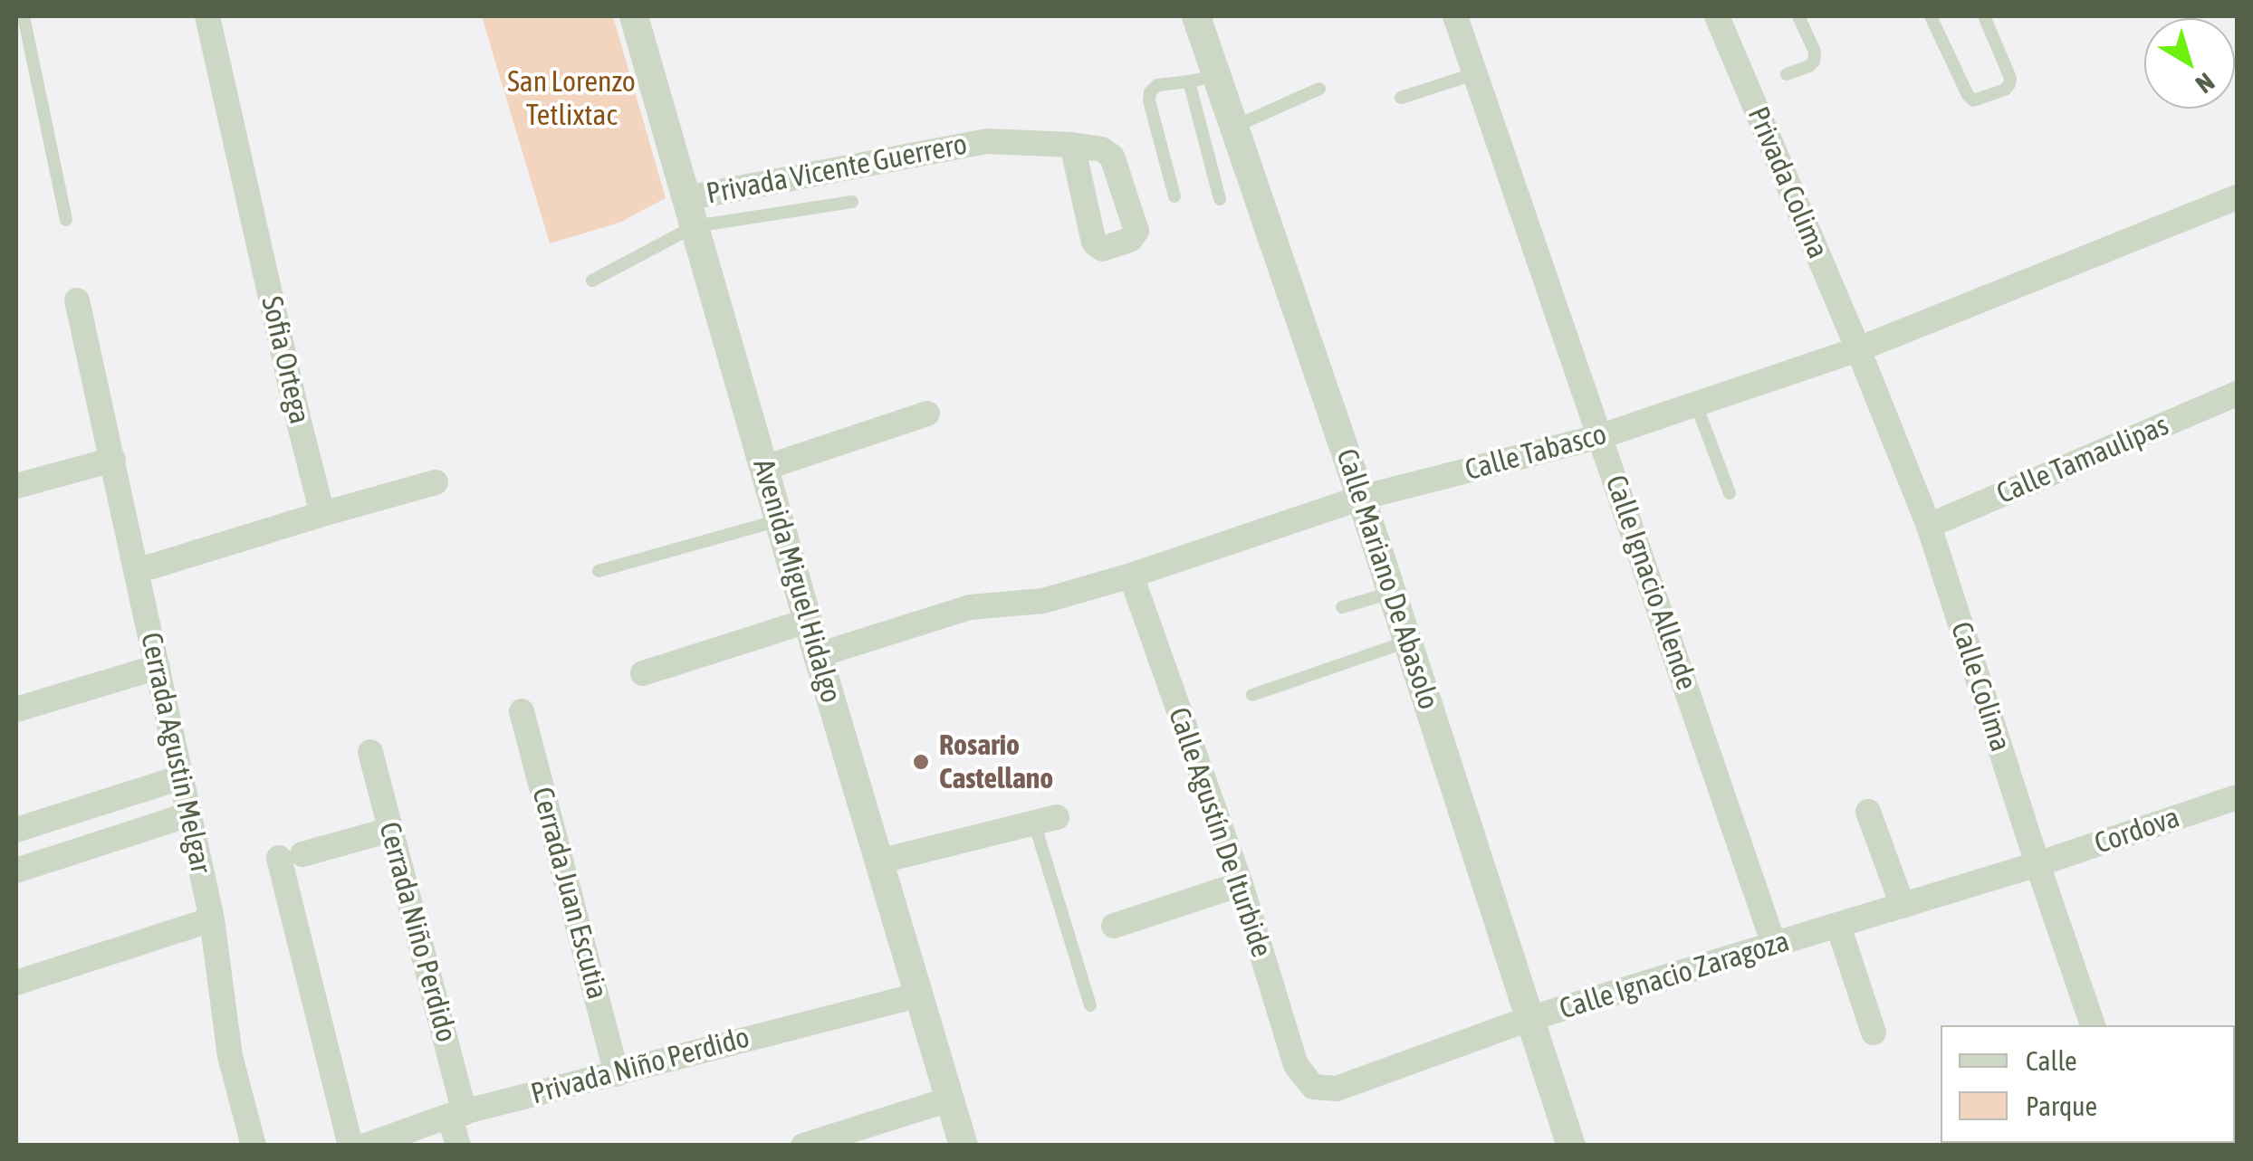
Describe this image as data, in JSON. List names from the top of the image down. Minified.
{"streets":{"street":["Privada Vicente Guerrero","Privada Colima","Sofia Ortega","Calle Tabasco","Calle Tamaulipas","Calle Mariano De Abasolo","Avenida Miguel Hidalgo","Calle Ignacio Allende","Calle Colima","Cerrada Agustin Melgar","Cordova","Calle Agustín De Iturbide","Cerrada Juan Escutia","Cerrada Niño Perdido","Calle Ignacio Zaragoza","Privada Niño Perdido"]},"crossings":[["Privada Vicente Guerrero","Avenida Miguel Hidalgo"],["Privada Colima","Calle Tabasco"],["Privada Colima","Calle Colima"],["Calle Tabasco","Calle Mariano De Abasolo"],["Calle Tabasco","Avenida Miguel Hidalgo"],["Calle Tabasco","Calle Ignacio Allende"],["Calle Tabasco","Calle Colima"],["Calle Tabasco","Calle Agustín De Iturbide"],["Calle Tamaulipas","Calle Colima"],["Calle Mariano De Abasolo","Calle Ignacio Zaragoza"],["Avenida Miguel Hidalgo","Privada Niño Perdido"],["Calle Ignacio Allende","Calle Ignacio Zaragoza"],["Calle Colima","Cordova"],["Calle Colima","Calle Ignacio Zaragoza"],["Cordova","Calle Ignacio Zaragoza"],["Calle Agustín De Iturbide","Calle Ignacio Zaragoza"],["Cerrada Juan Escutia","Privada Niño Perdido"],["Cerrada Niño Perdido","Privada Niño Perdido"]],"parks":["San Lorenzo Tetlixtac"],"places":["Rosario Castellano"],"legend":["Calle","Parque"],"north":"bottom right"}
